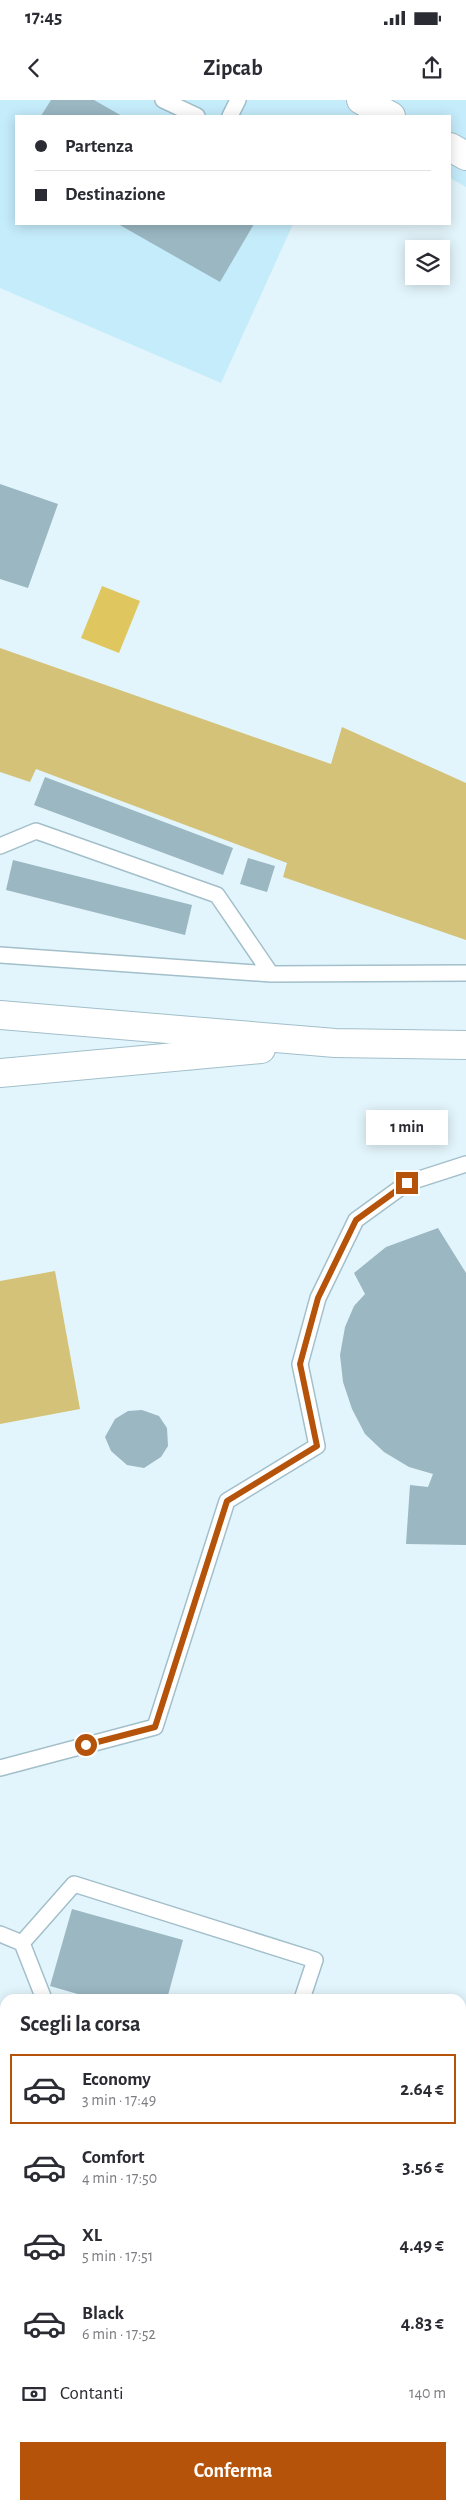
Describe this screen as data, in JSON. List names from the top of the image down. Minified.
{"page":{"status":"17:45","header":"Zipcab","banner":["Partenza","Destinazione"],"bubble":"1 min","heading":"Scegli la corsa","list":[{"name":"Economy","note":"3 min · 17:49","value":"2.64 €"},{"name":"Comfort","note":"4 min · 17:50","value":"3.56 €"},{"name":"XL","note":"5 min · 17:51","value":"4.49 €"},{"name":"Black","note":"6 min · 17:52","value":"4.83 €"}],"pay":["Contanti","140 m"],"buttons":"Conferma"}}
